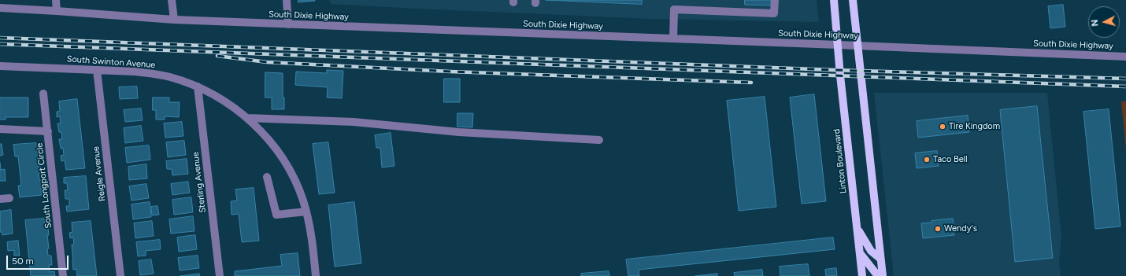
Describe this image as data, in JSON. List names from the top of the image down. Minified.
{"streets":{"main road":["Linton Boulevard"],"street":["South Dixie Highway","South Swinton Avenue","Reigle Avenue","Sterling Avenue","South Longport Circle"]},"crossings":[["South Dixie Highway","Linton Boulevard"],["South Swinton Avenue","Reigle Avenue"],["South Swinton Avenue","Sterling Avenue"]],"places":["Tire Kingdom","Taco Bell","Wendy's"],"scale_bar":"50 m","north":"left"}
